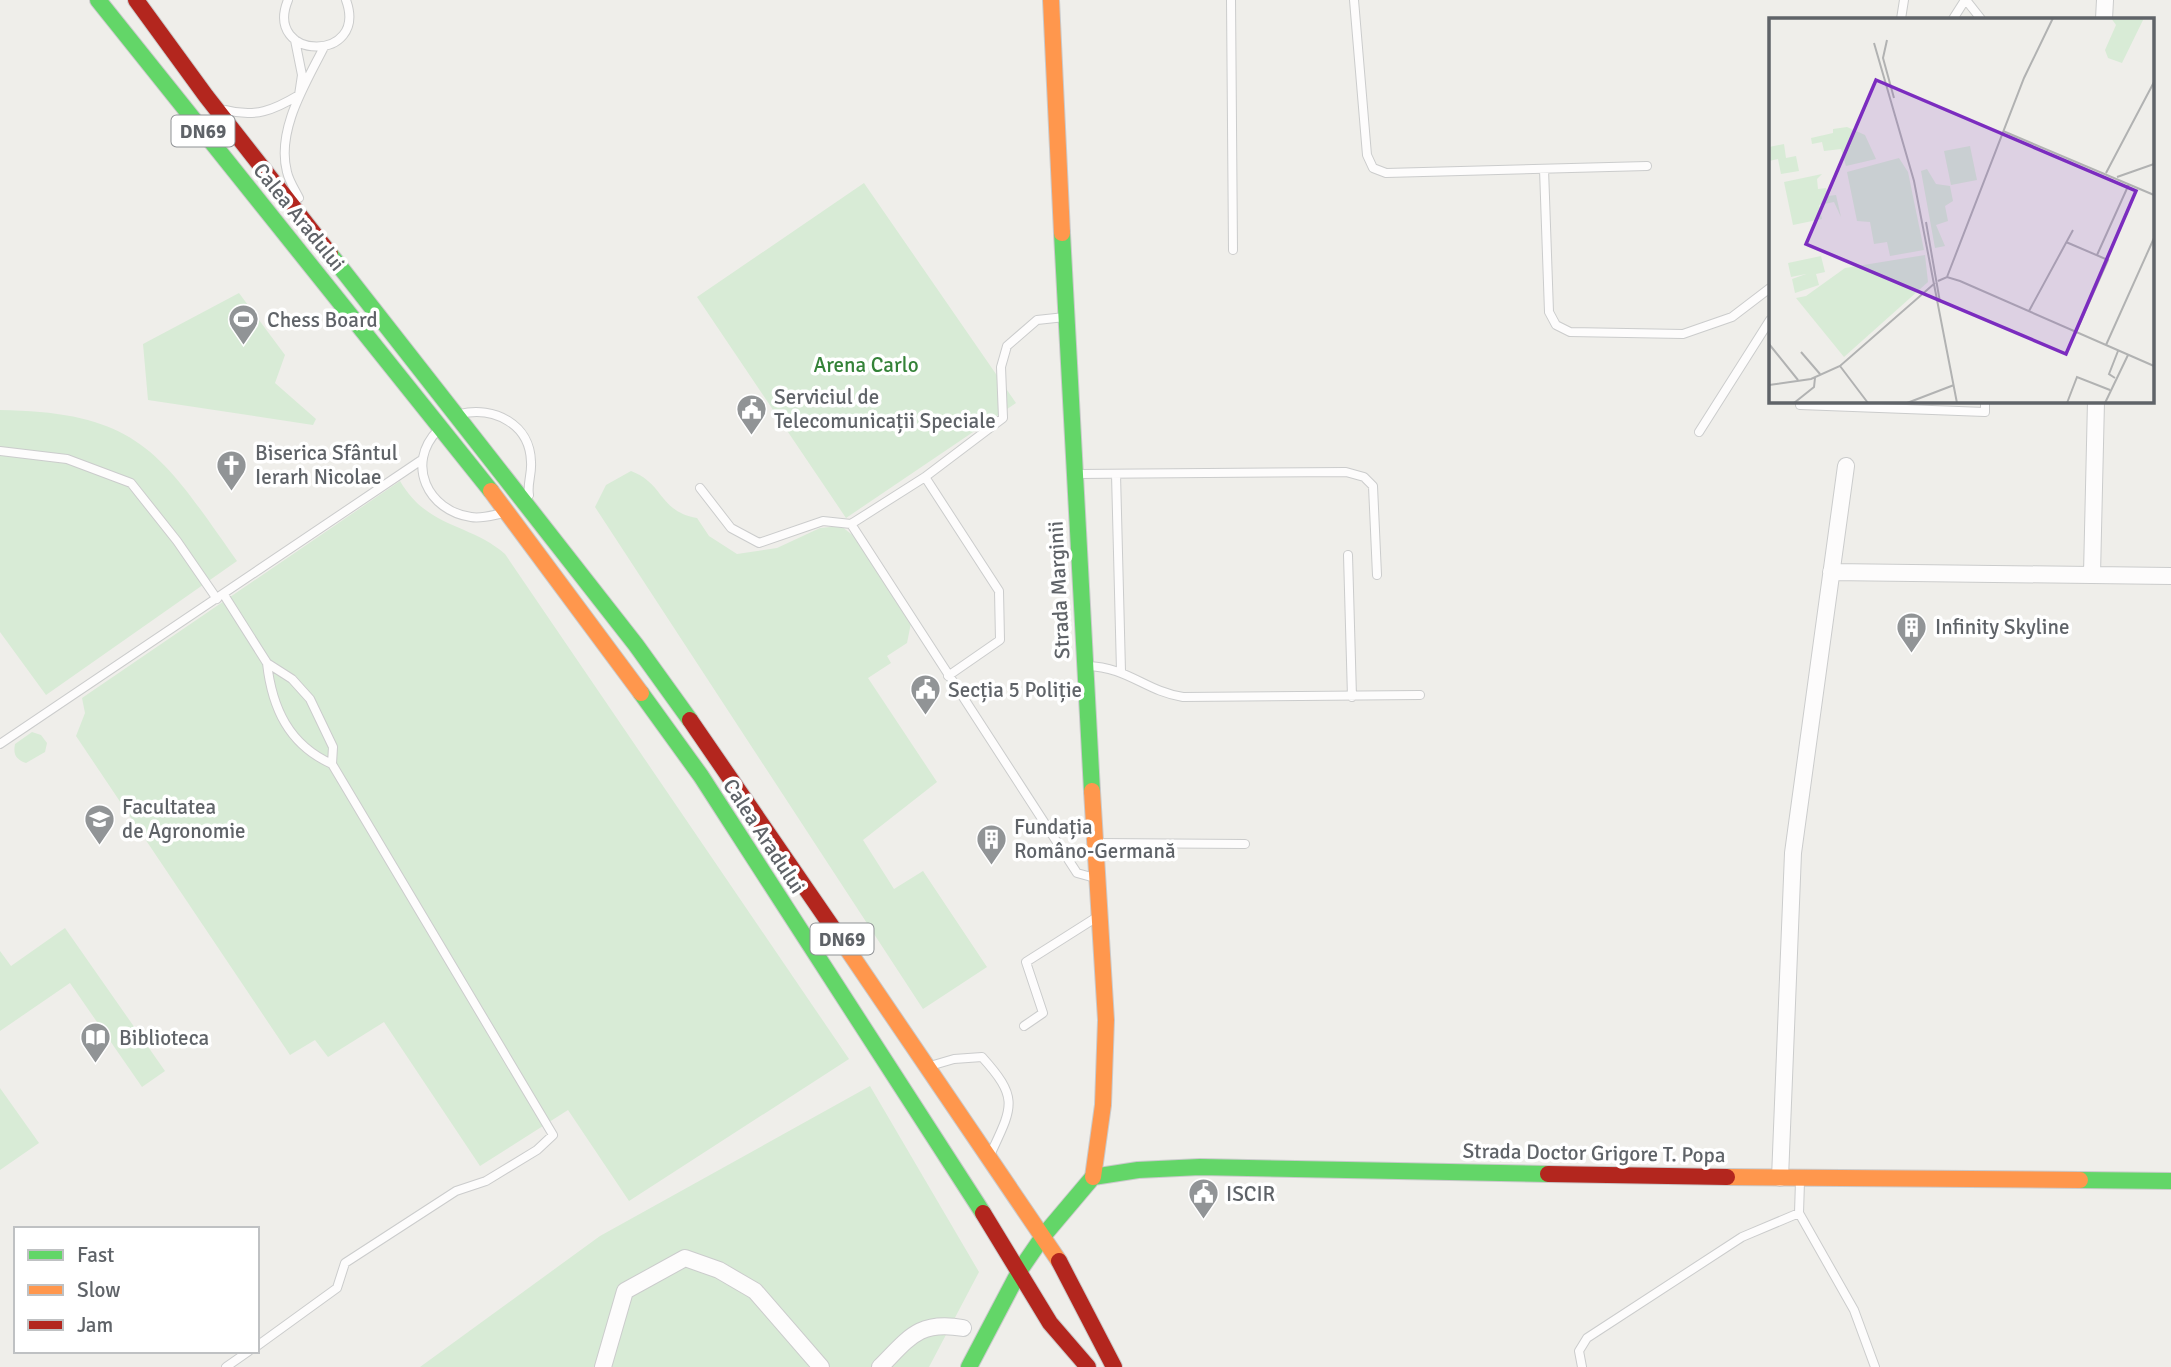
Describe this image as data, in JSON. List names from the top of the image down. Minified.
{"streets":{"main road":["DN69","Calea Aradului","Strada Marginii","Strada Doctor Grigore T. Popa"]},"crossings":[["Strada Marginii","Strada Doctor Grigore T. Popa"]],"parks":["Arena Carlo"],"places":{"sports":["Chess Board"],"public building":["Serviciul de Telecomunicații Speciale","Secția 5 Poliție","ISCIR"],"church":["Biserica Sfântul Ierarh Nicolae"],"building":["Infinity Skyline","Fundația Româno-Germană"],"school or university":["Facultatea de Agronomie"],"library":["Biblioteca"]},"legend":["Fast","Slow","Jam"]}
